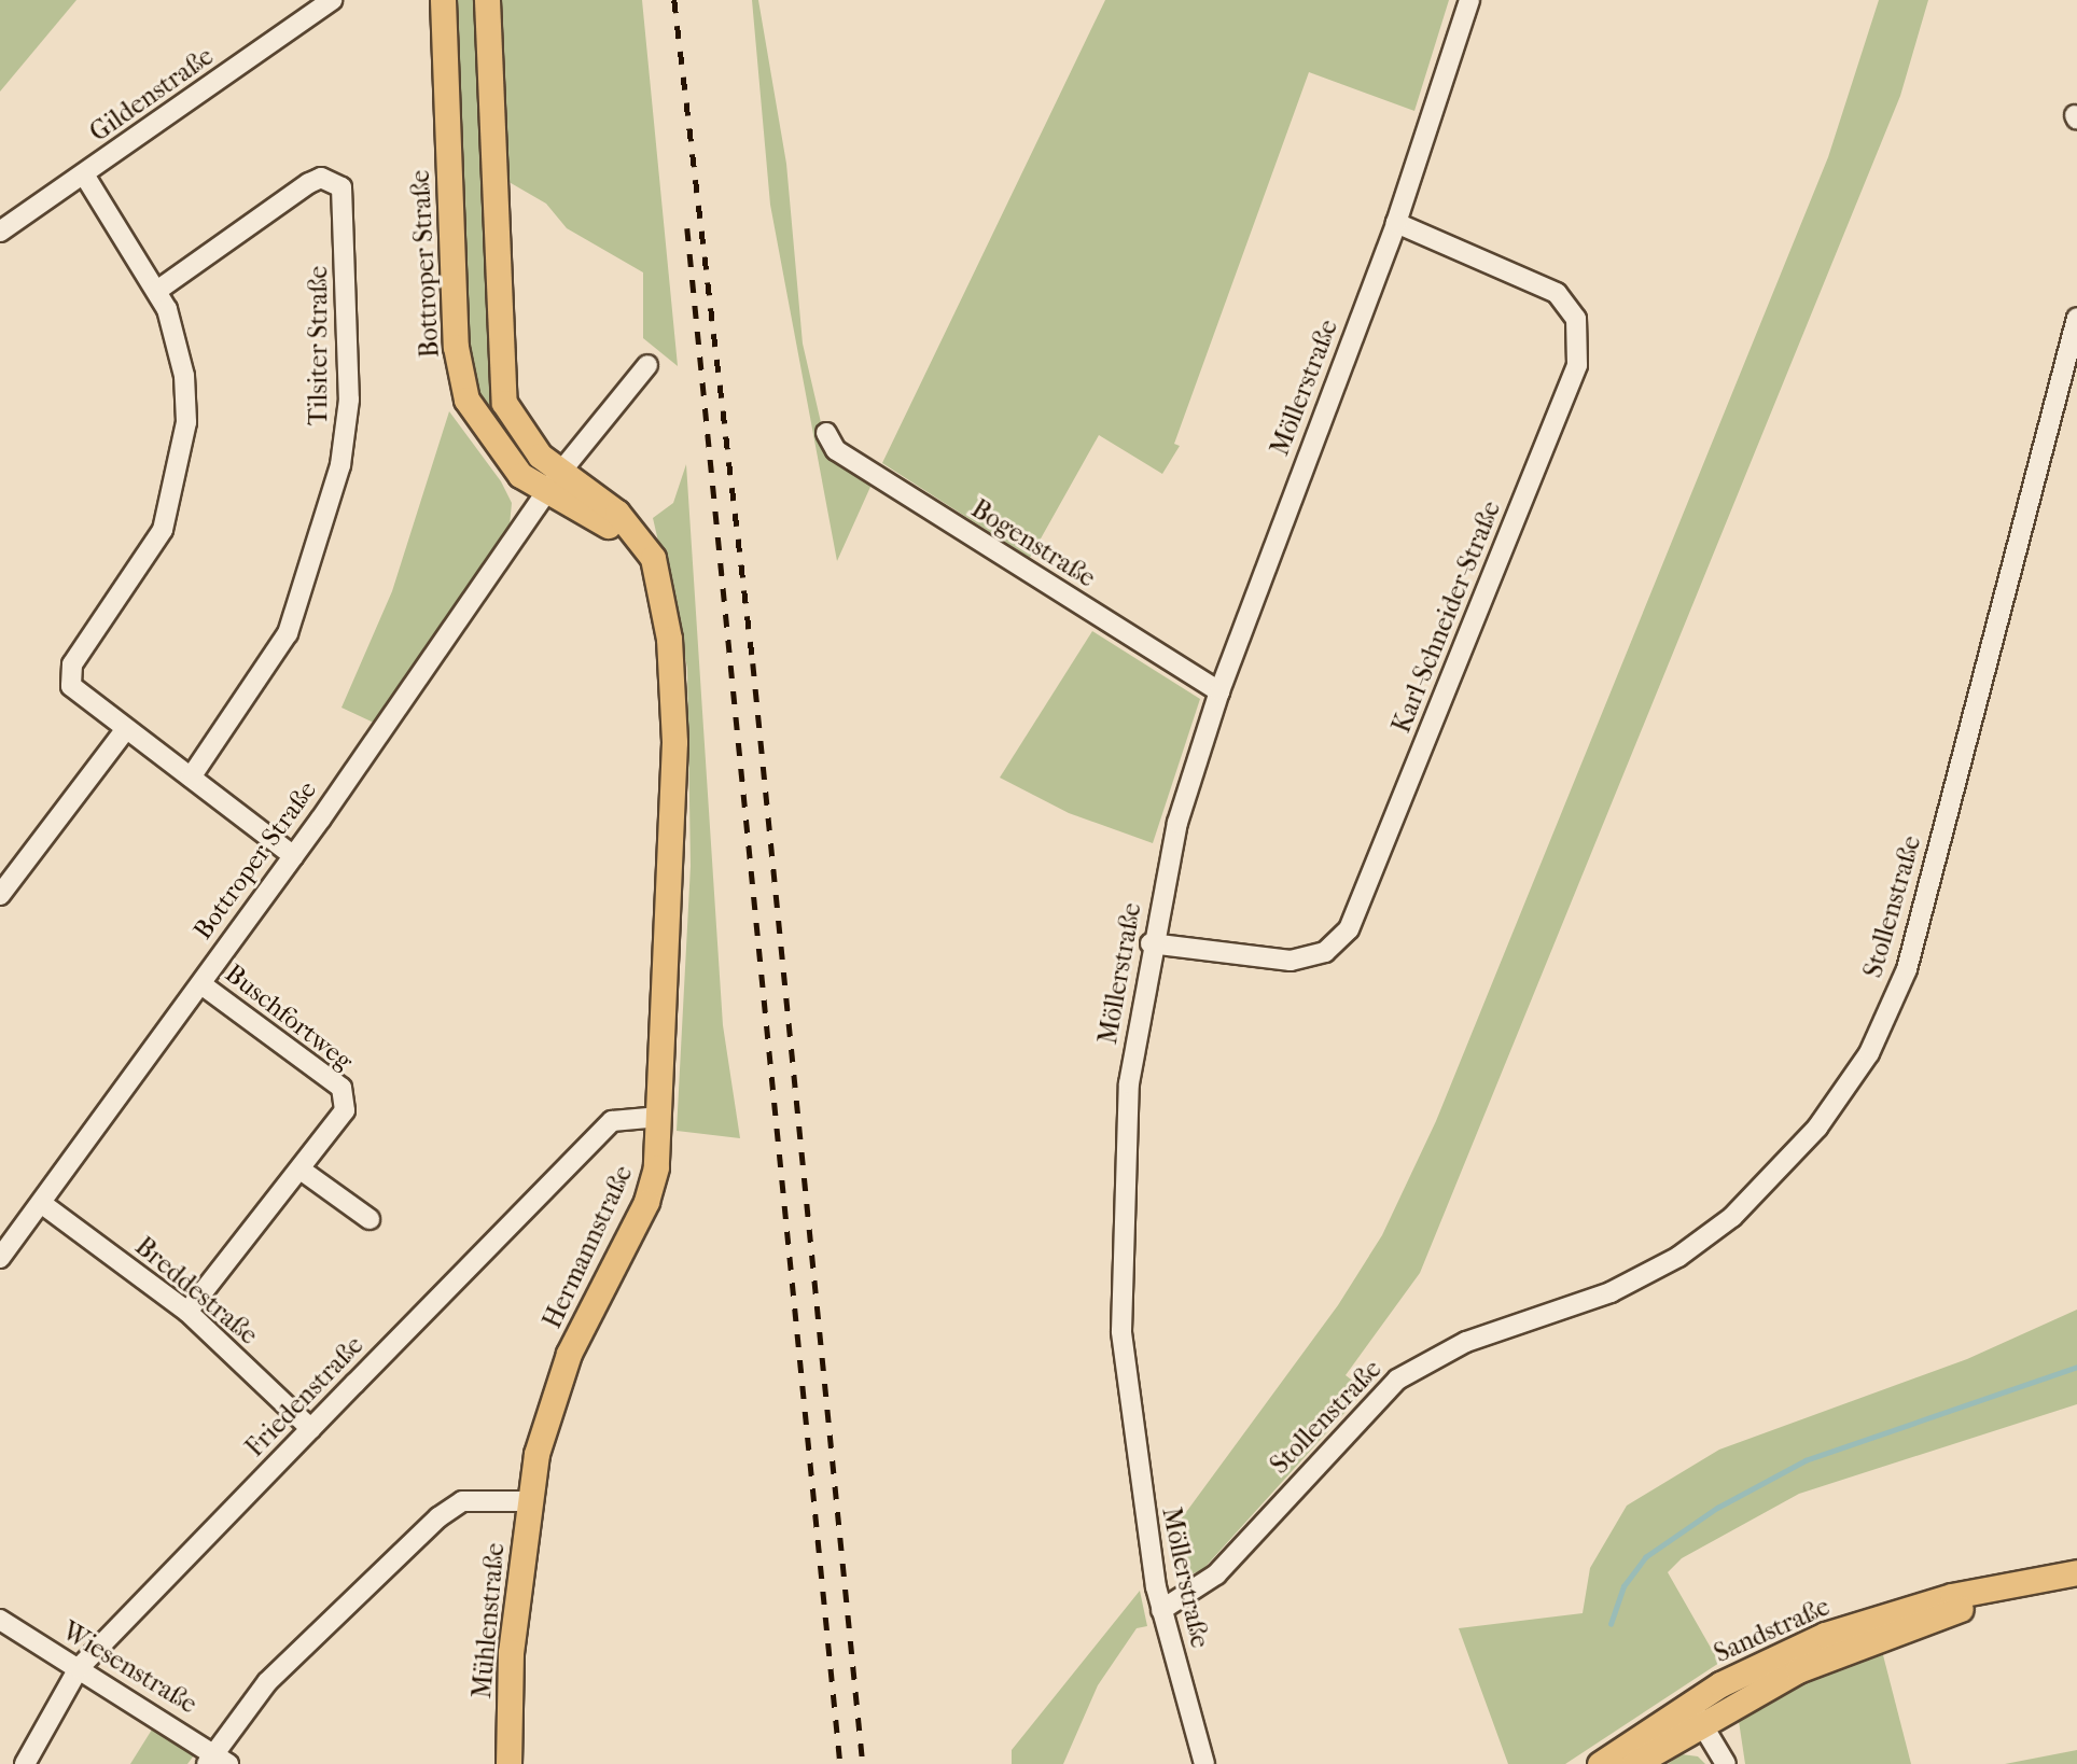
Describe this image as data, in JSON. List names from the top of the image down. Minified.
{"streets":{"main road":["Bottroper Straße","Hermannstraße","Mühlenstraße","Sandstraße"],"street":["Gildenstraße","Tilsiter Straße","Möllerstraße","Bogenstraße","Karl-Schneider-Straße","Stollenstraße","Buschfortweg","Breddestraße","Friedenstraße","Wiesenstraße"]},"crossings":[["Bottroper Straße","Buschfortweg"],["Bottroper Straße","Hermannstraße"],["Bottroper Straße","Breddestraße"],["Möllerstraße","Bogenstraße"],["Möllerstraße","Karl-Schneider-Straße"],["Möllerstraße","Stollenstraße"],["Buschfortweg","Breddestraße"],["Hermannstraße","Friedenstraße"],["Hermannstraße","Mühlenstraße"],["Breddestraße","Friedenstraße"],["Friedenstraße","Wiesenstraße"]]}
